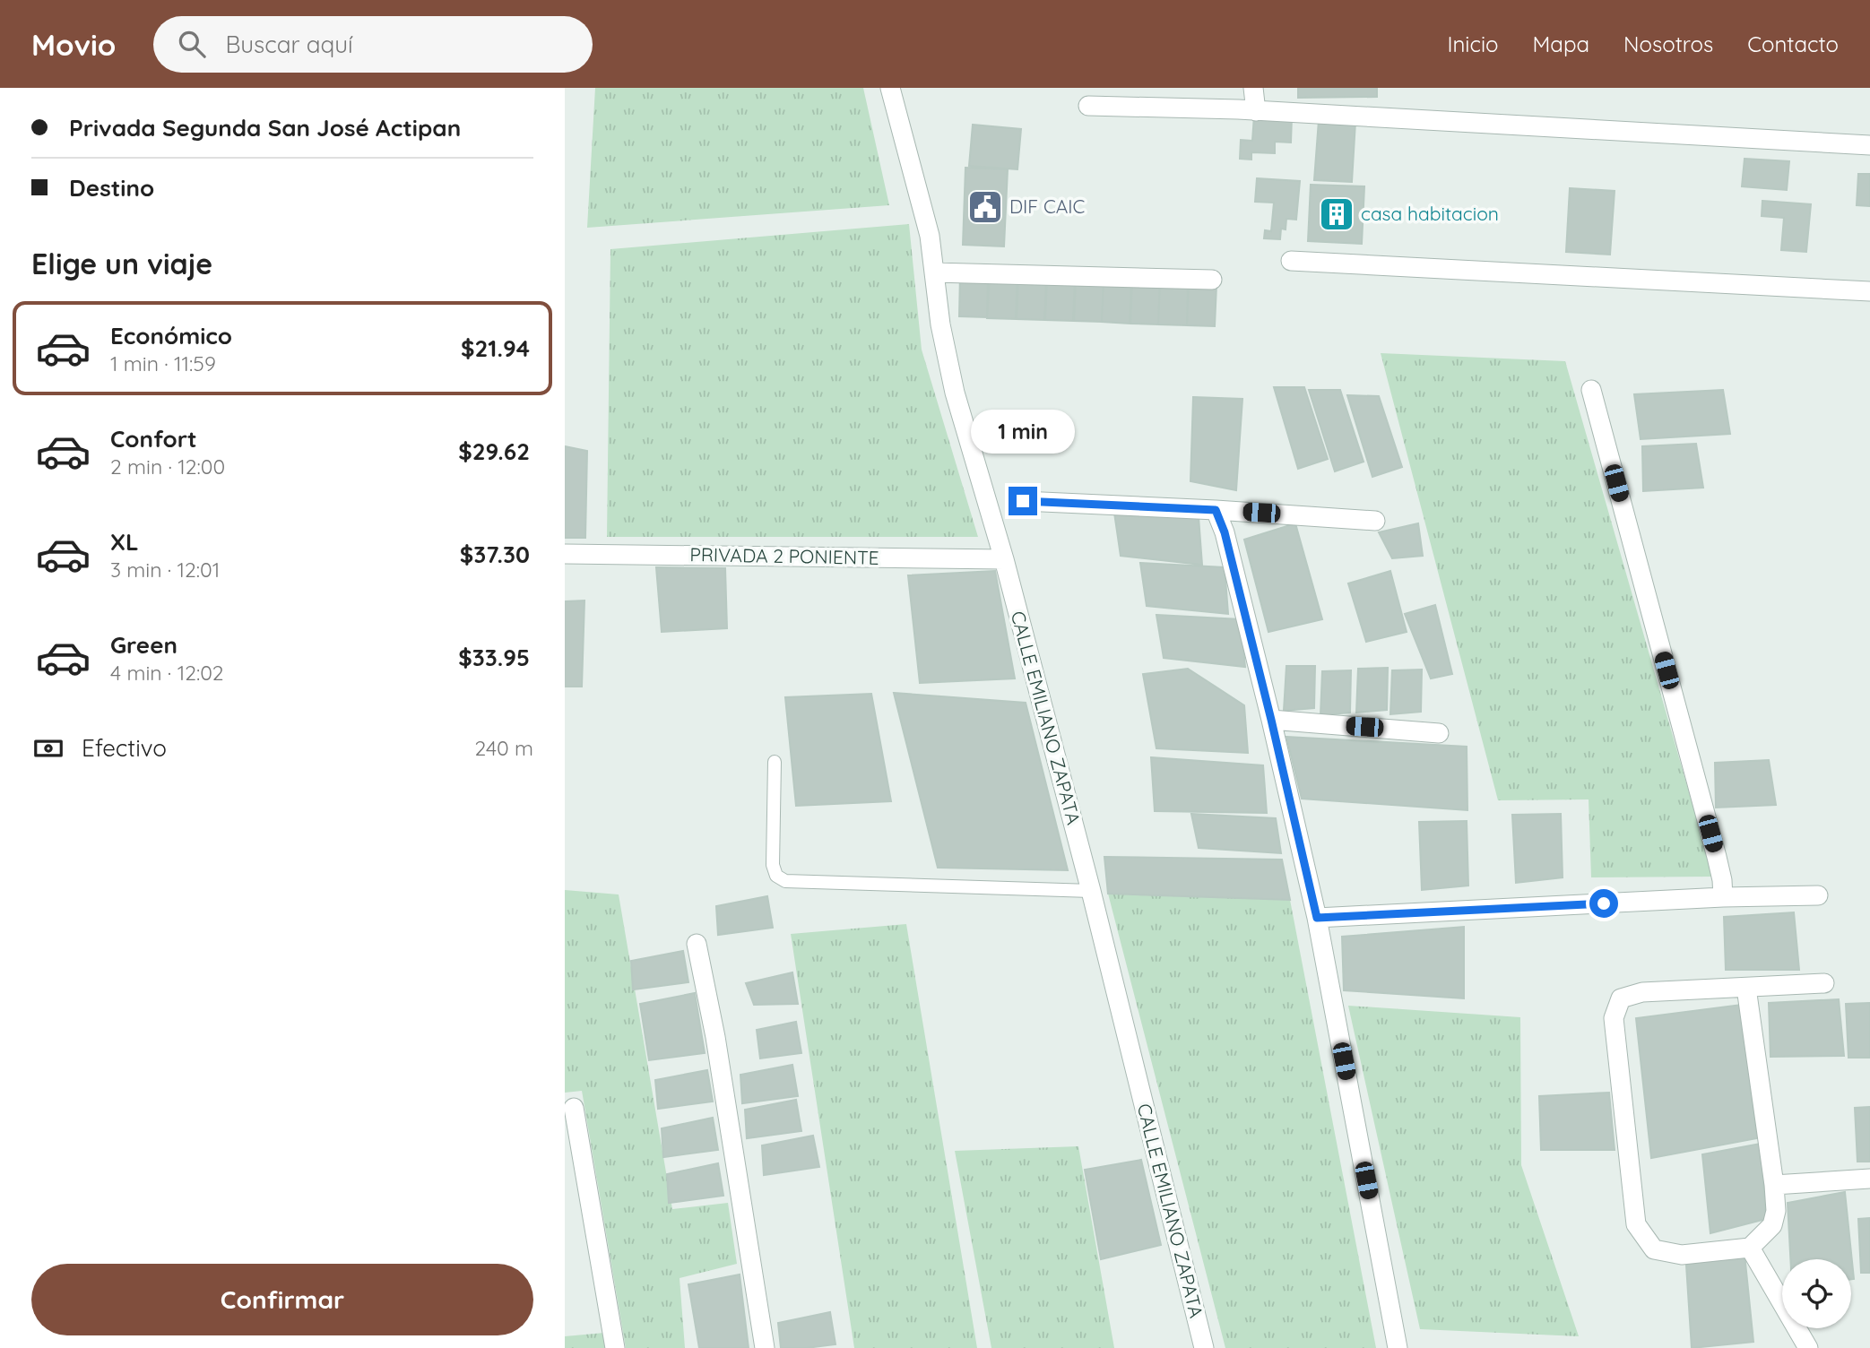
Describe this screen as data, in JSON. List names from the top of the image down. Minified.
{"streets":{"street":["PRIVADA 2 PONIENTE","CALLE EMILIANO ZAPATA"]},"crossings":[["PRIVADA 2 PONIENTE","CALLE EMILIANO ZAPATA"]],"places":{"public building":["DIF CAIC"],"building":["casa habitacion"]},"page":{"header":"Movio","search":"Buscar aquí","nav":["Inicio","Mapa","Nosotros","Contacto"],"banner":["Privada Segunda San José Actipan","Destino"],"heading":"Elige un viaje","list":[{"name":"Económico","note":"1 min · 11:59","value":"$21.94"},{"name":"Confort","note":"2 min · 12:00","value":"$29.62"},{"name":"XL","note":"3 min · 12:01","value":"$37.30"},{"name":"Green","note":"4 min · 12:02","value":"$33.95"}],"bubble":"1 min","pay":["Efectivo","240 m"],"buttons":"Confirmar"}}
